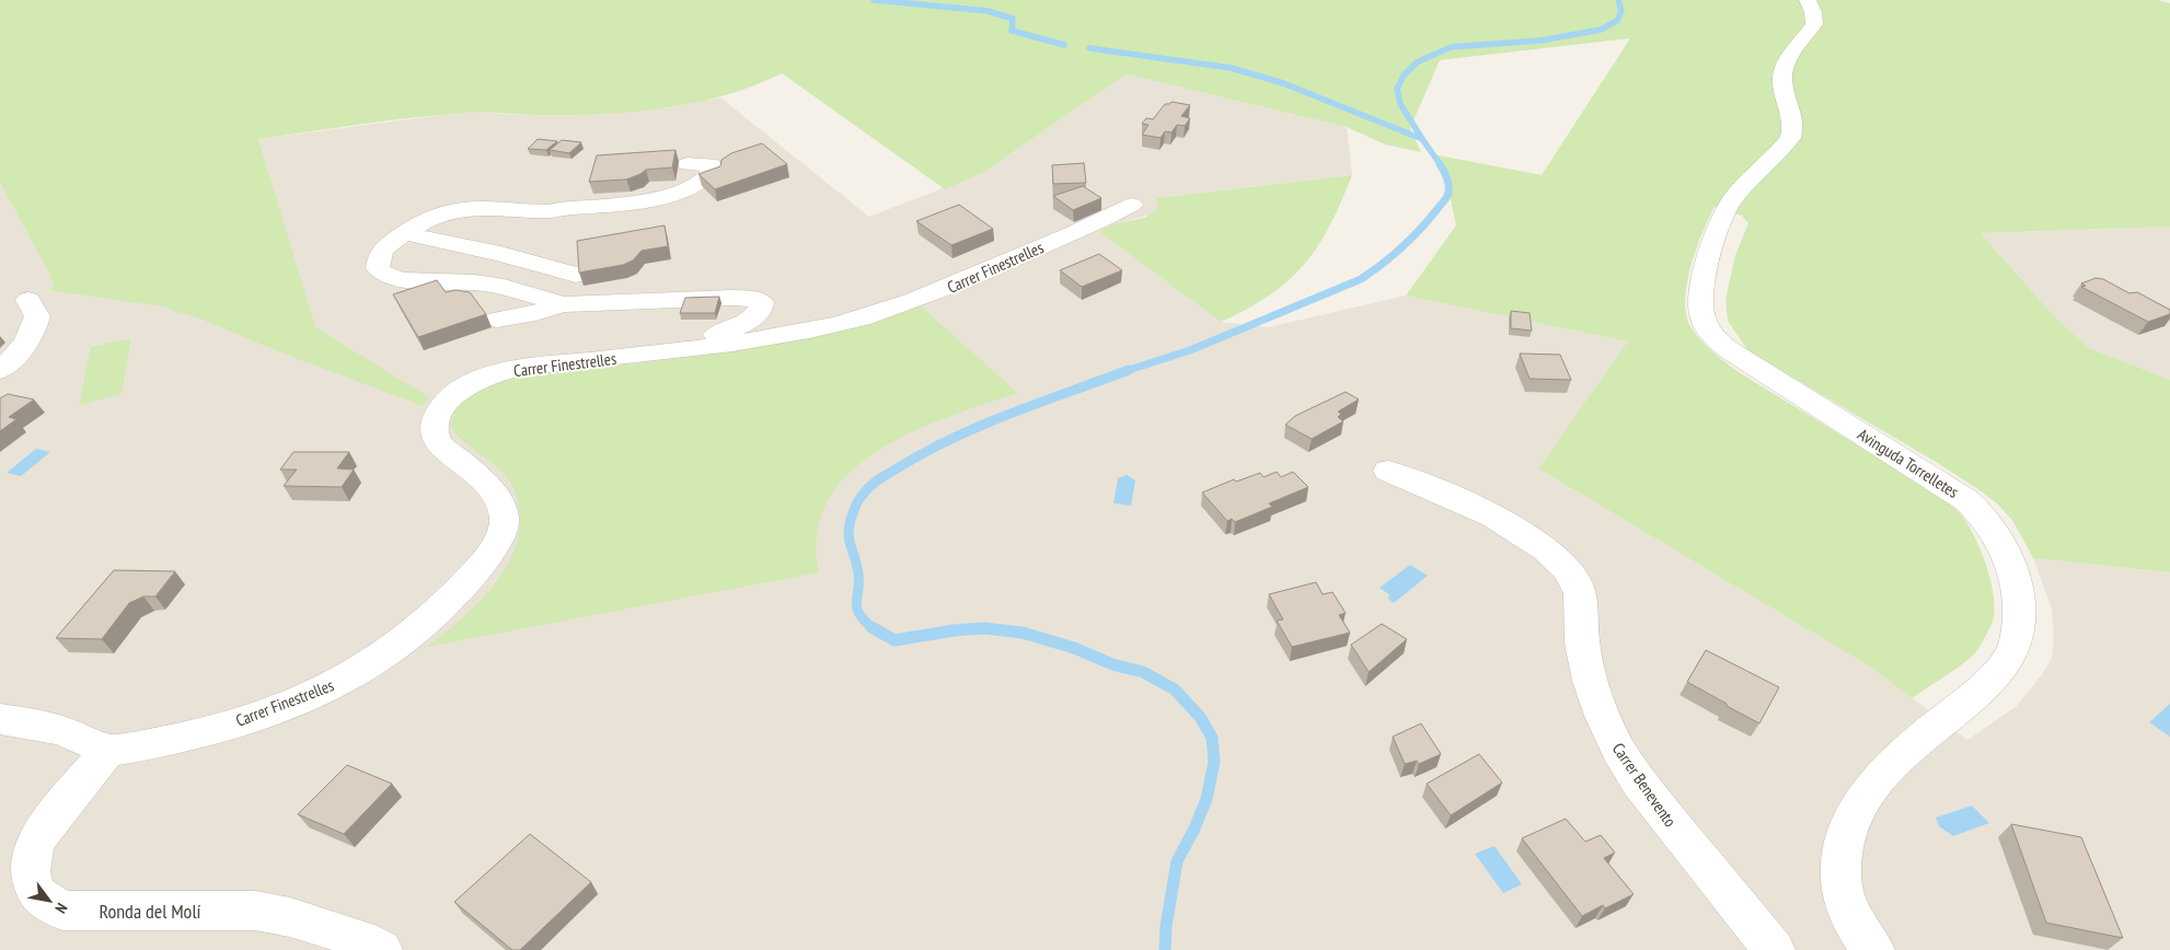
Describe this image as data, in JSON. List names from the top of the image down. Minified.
{"streets":{"street":["Carrer Finestrelles","Avinguda Torrelletes","Carrer Benevento","Ronda del Molí"]},"crossings":[["Carrer Finestrelles","Ronda del Molí"]],"north":"bottom right"}
